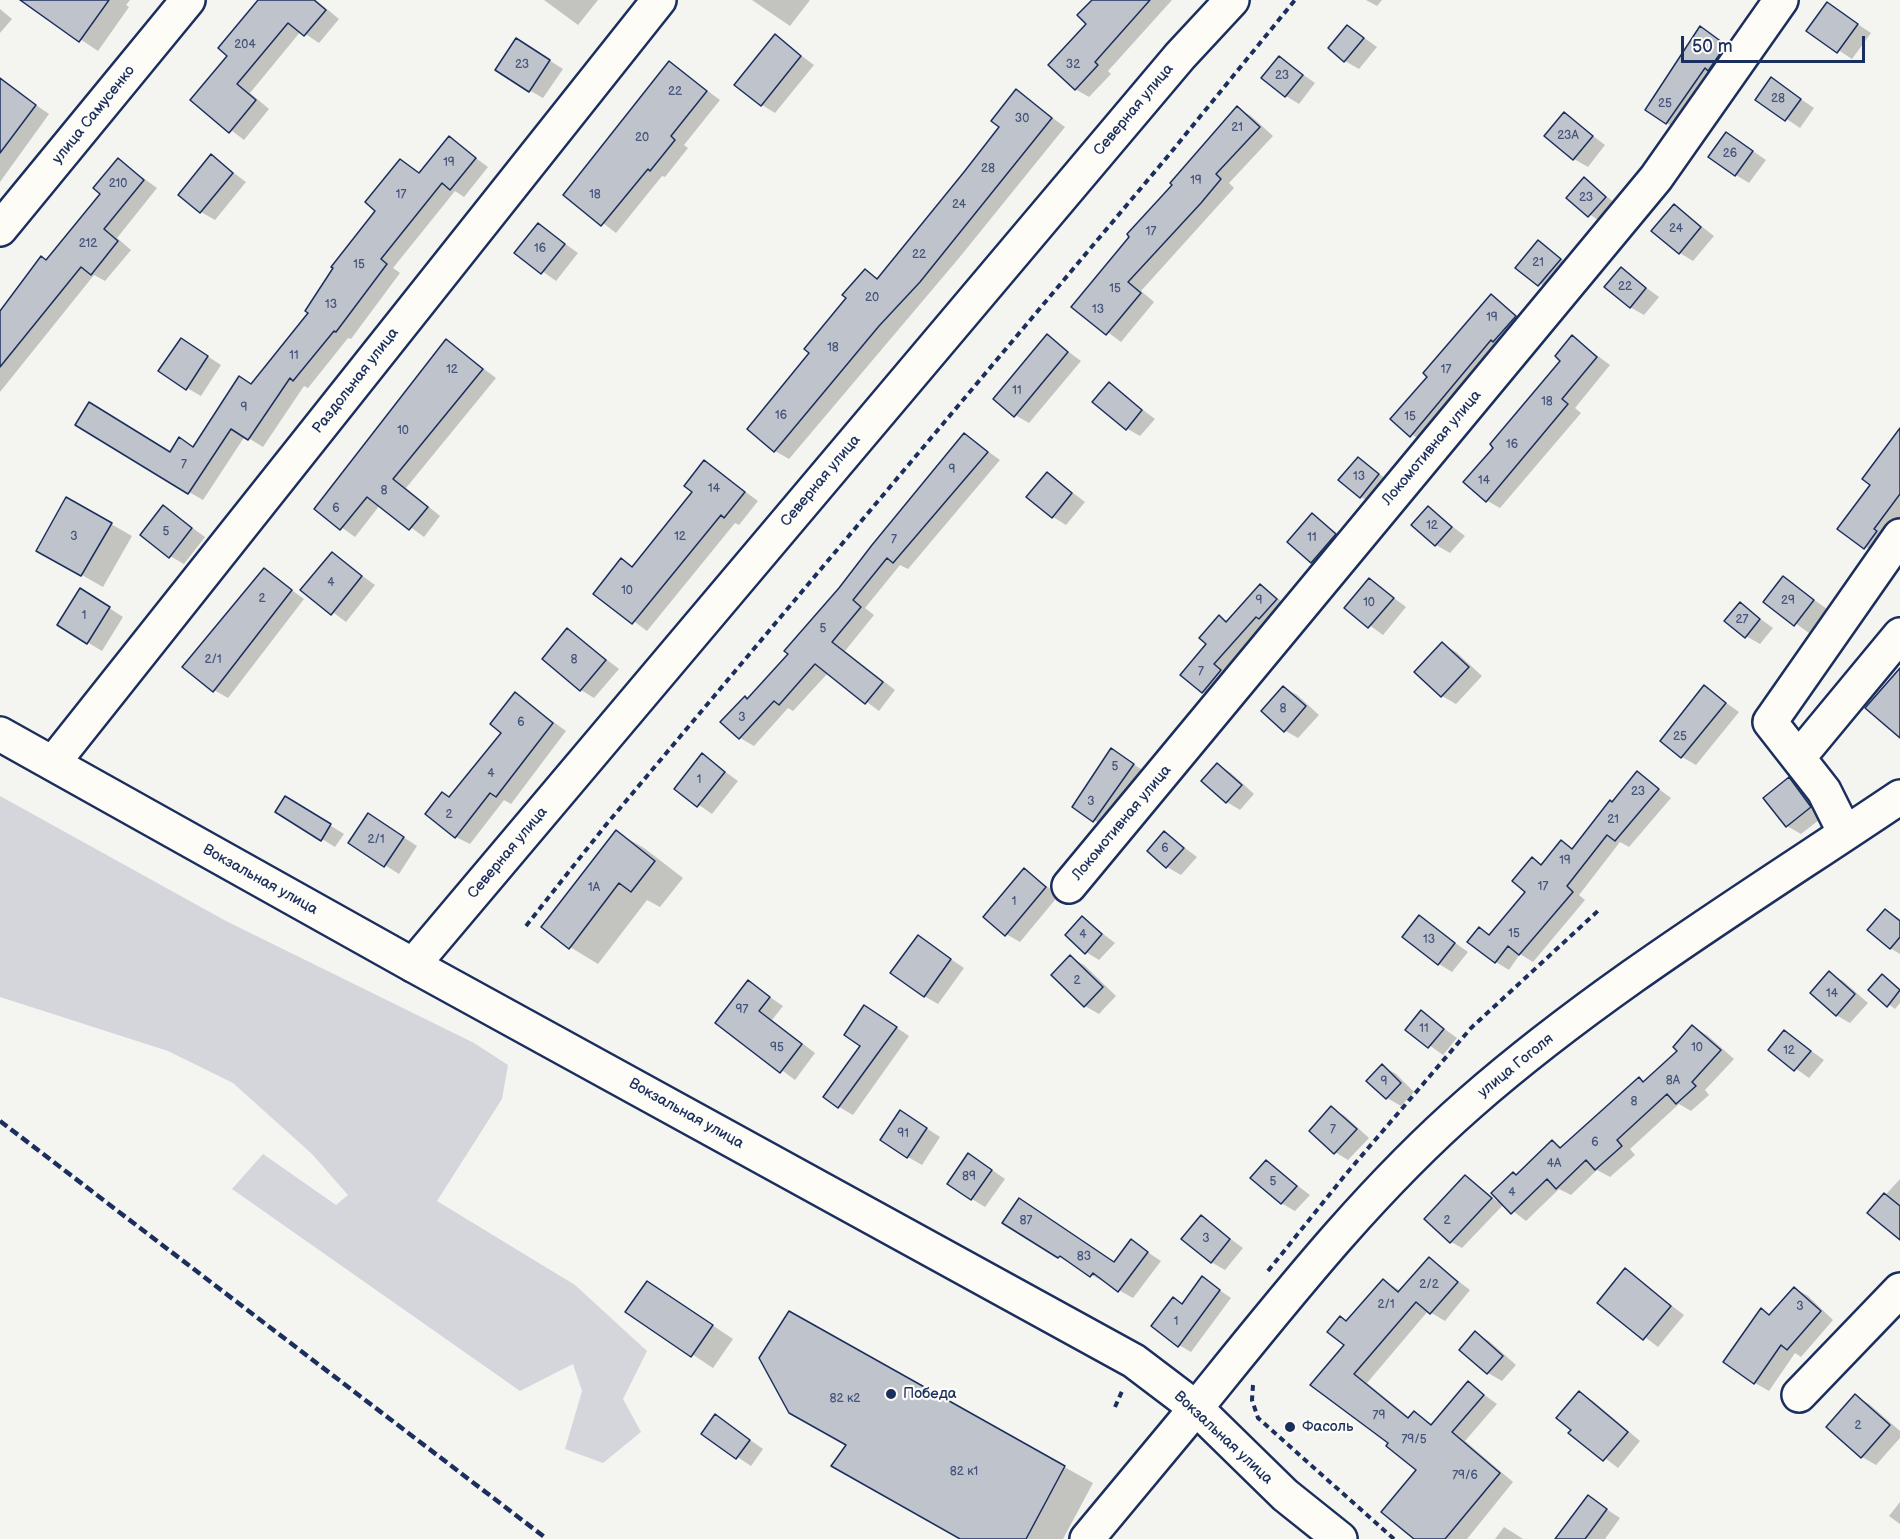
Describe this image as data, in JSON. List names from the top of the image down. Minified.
{"streets":{"street":["Северная улица","улица Самусенко","Раздольная улица","Локомотивная улица","Вокзальная улица","улица Гоголя"]},"crossings":[["Северная улица","Вокзальная улица"],["Раздольная улица","Вокзальная улица"],["Вокзальная улица","улица Гоголя"]],"places":["Победа","Фасоль"],"house_numbers":["204","23","32","23","22","28","25","30","21","23А","20","26","19","28","19","210","17","18","23","24","24","17","212","16","22","21","15","22","15","20","13","13","19","18","11","12","17","11","18","9","16","15","10","16","7","9","13","14","14","8","6","12","5","3","12","11","7","4","10","2","9","29","10","1","27","5","2/1","8","7","8","3","6","25","5","4","1","23","3","2","21","2/1","6","19","17","1А","1","15","4","13","2","14","97","11","95","10","12","8А","9","8","7","91","6","4А","89","5","4","87","2","3","83","2/2","2/1","3","1","82 к2","79","2","79/5","82 к1","79/6"],"scale_bar":"50 m"}
